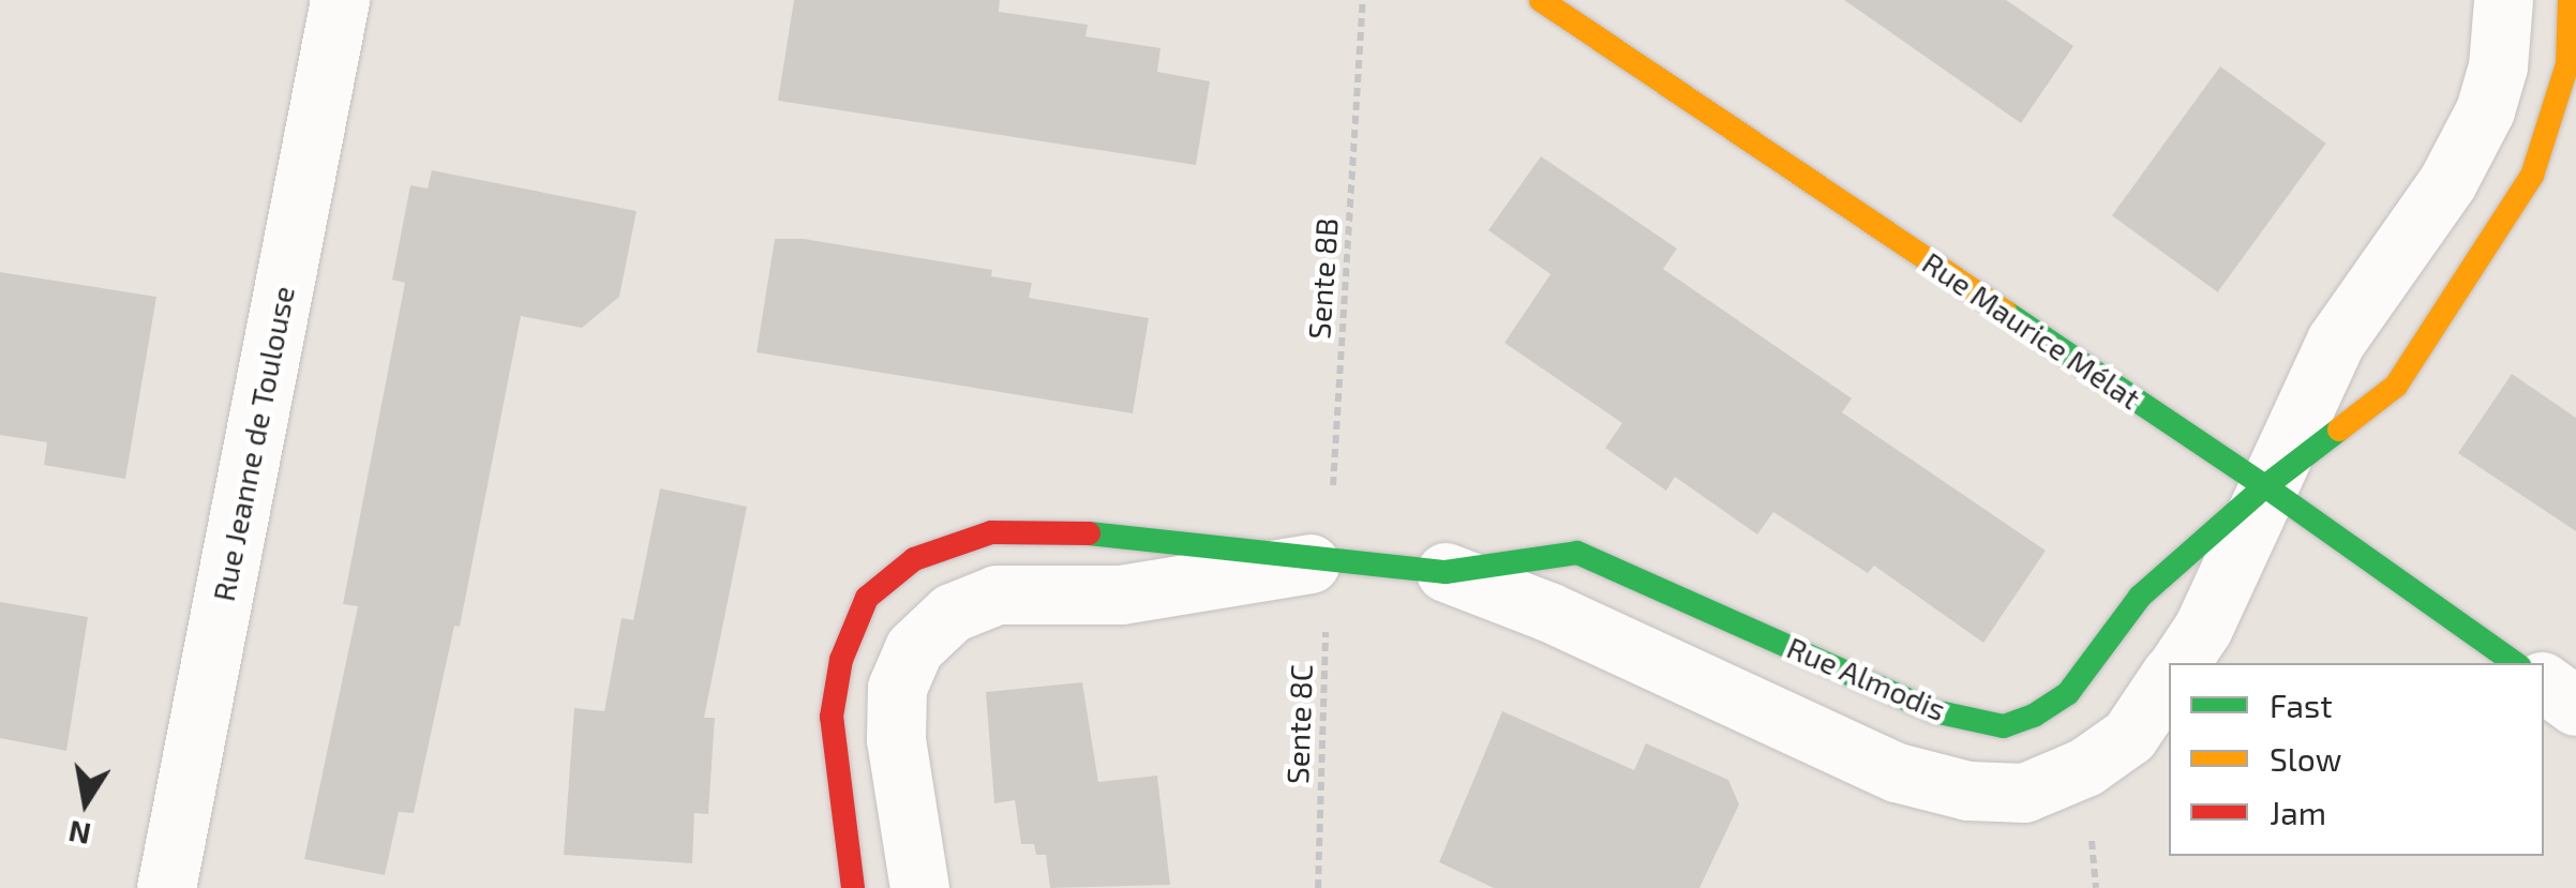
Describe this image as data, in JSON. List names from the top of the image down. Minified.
{"streets":{"street":["Rue Maurice Mélat","Rue Jeanne de Toulouse","Rue Almodis"],"path":["Sente 8B","Sente 8C"]},"crossings":[["Sente 8B","Rue Almodis"],["Sente 8B","Sente 8C"],["Rue Maurice Mélat","Rue Almodis"],["Rue Almodis","Sente 8C"]],"legend":["Fast","Slow","Jam"],"north":"bottom"}
